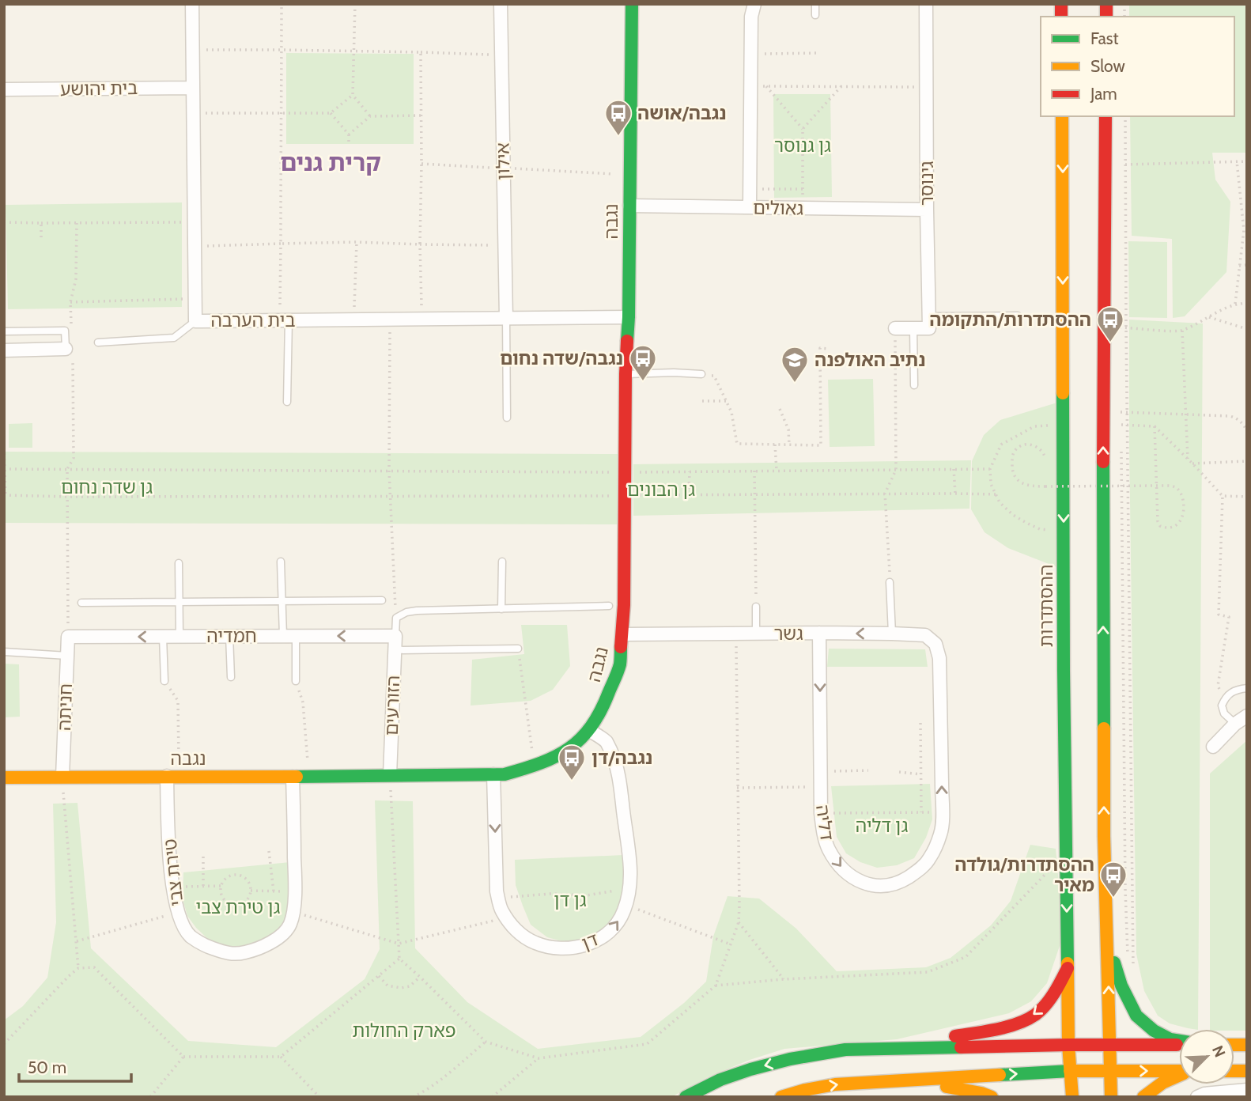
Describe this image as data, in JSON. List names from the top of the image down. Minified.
{"streets":{"main road":["נגבה","ההסתדרות"],"street":["בית יהושע","אילון","גינוסר","גאולים","בית הערבה","גשר","חמדיה","הזורעים","חניתה","דליה","טירת צבי","דן"]},"crossings":[["בית יהושע","בית הערבה"],["אילון","בית הערבה"],["גינוסר","גאולים"],["גאולים","נגבה"],["נגבה","בית הערבה"],["נגבה","גשר"],["נגבה","הזורעים"],["נגבה","חניתה"],["נגבה","טירת צבי"],["נגבה","דן"],["גשר","דליה"],["חמדיה","הזורעים"],["חמדיה","חניתה"]],"one_way":["חמדיה"],"districts":["קרית גנים"],"parks":["גן גנוסר","גן שדה נחום","גן הבונים","גן דליה","גן דן","גן טירת צבי","פארק החולות"],"places":{"bus stop":["נגבה/אושה","ההסתדרות/התקומה","נגבה/שדה נחום","נגבה/דן","ההסתדרות/גולדה מאיר"],"school or university":["נתיב האולפנה"]},"legend":["Fast","Slow","Jam"],"scale_bar":"50 m","north":"top right"}
